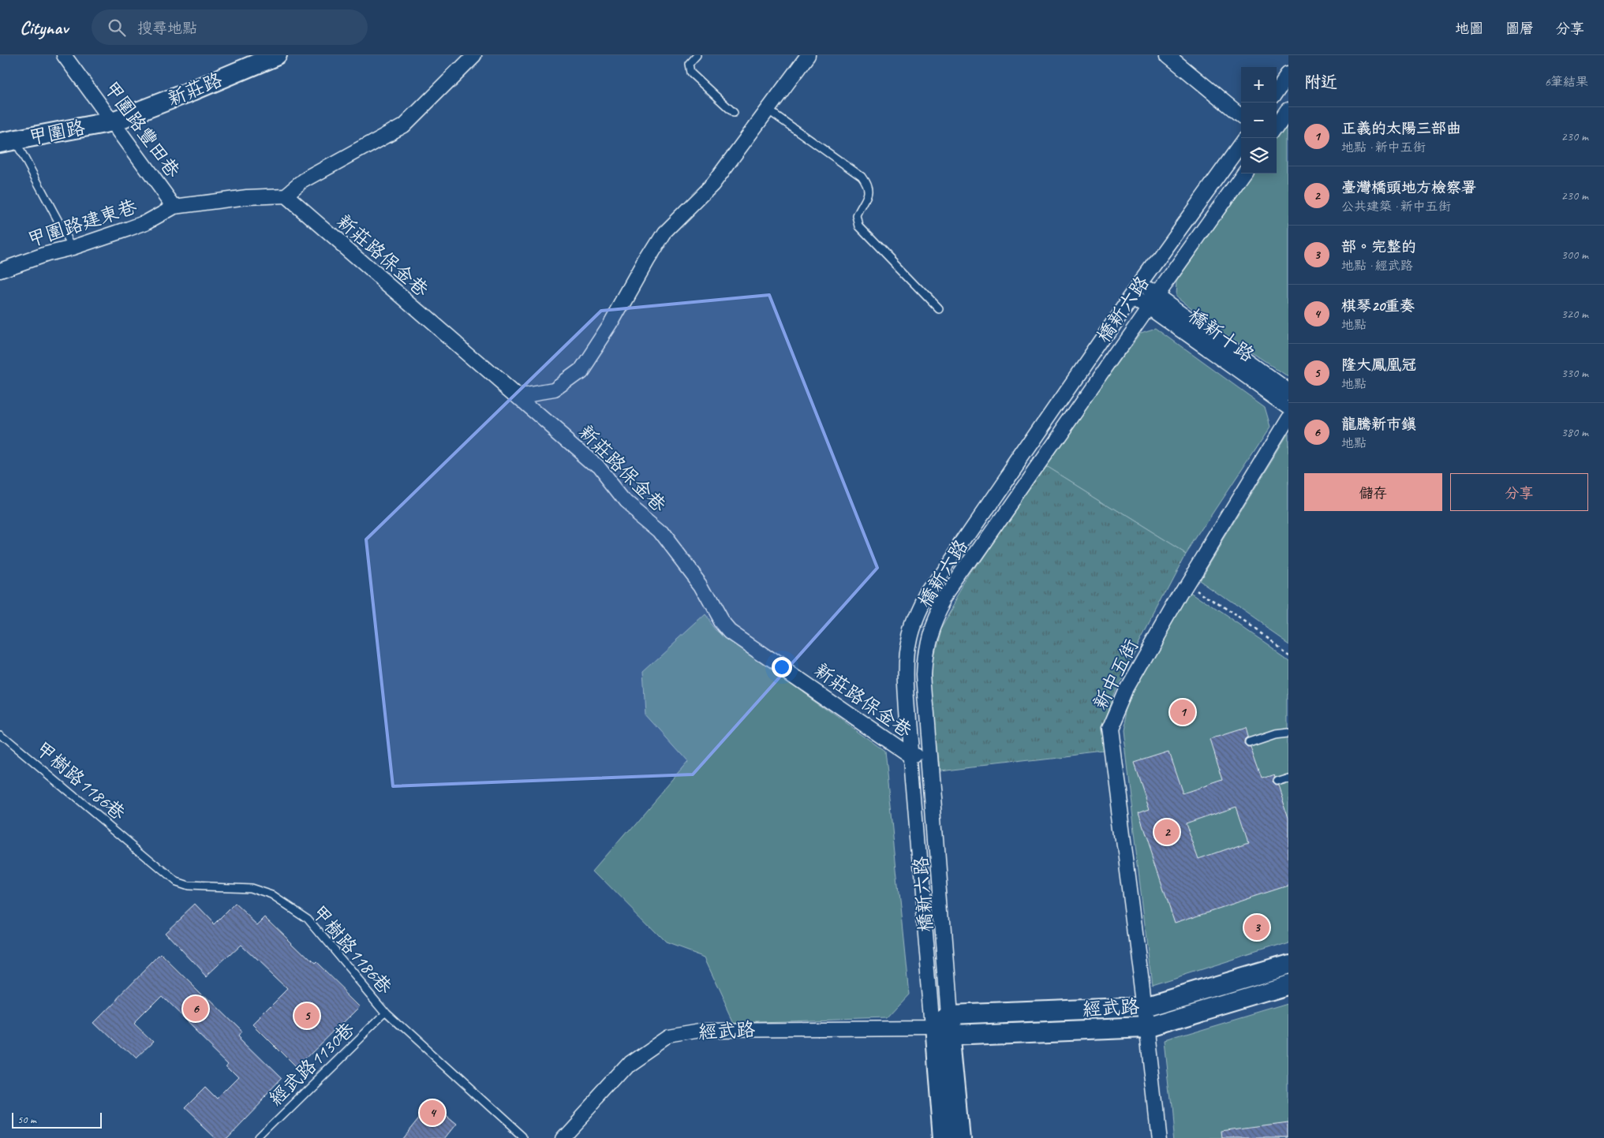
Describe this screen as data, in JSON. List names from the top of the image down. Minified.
{"streets":{"street":["新莊路","甲圍路豐田巷","甲圍路","甲圍路建東巷","新莊路保金巷","橋新六路","橋新十路","新中五街","經武路"],"lane":["甲樹路1186巷","經武路1130巷"]},"crossings":[["新莊路","甲圍路豐田巷"],["新莊路","甲圍路"],["甲圍路豐田巷","甲圍路"],["甲圍路豐田巷","甲圍路建東巷"],["新莊路保金巷","橋新六路"],["橋新六路","橋新十路"],["橋新六路","經武路"],["新中五街","經武路"],["甲樹路1186巷","經武路1130巷"]],"scale_bar":"50 m","page":{"header":"Citynav","search":"搜尋地點","nav":["地圖","圖層","分享"],"heading":["附近","6筆結果"],"map_buttons":["+","−"],"list":[{"mark":"1","name":"正義的太陽三部曲","note":"地點 · 新中五街","value":"230 m"},{"mark":"2","name":"臺灣橋頭地方檢察署","note":"公共建築 · 新中五街","value":"230 m"},{"mark":"3","name":"部。完整的","note":"地點 · 經武路","value":"300 m"},{"mark":"4","name":"棋琴20重奏","note":"地點","value":"320 m"},{"mark":"5","name":"隆大鳳凰冠","note":"地點","value":"330 m"},{"mark":"6","name":"龍騰新市鎮","note":"地點","value":"380 m"}],"buttons":["儲存","分享"],"pins":["1","2","3","6","5","4"],"scale":"50 m"}}
